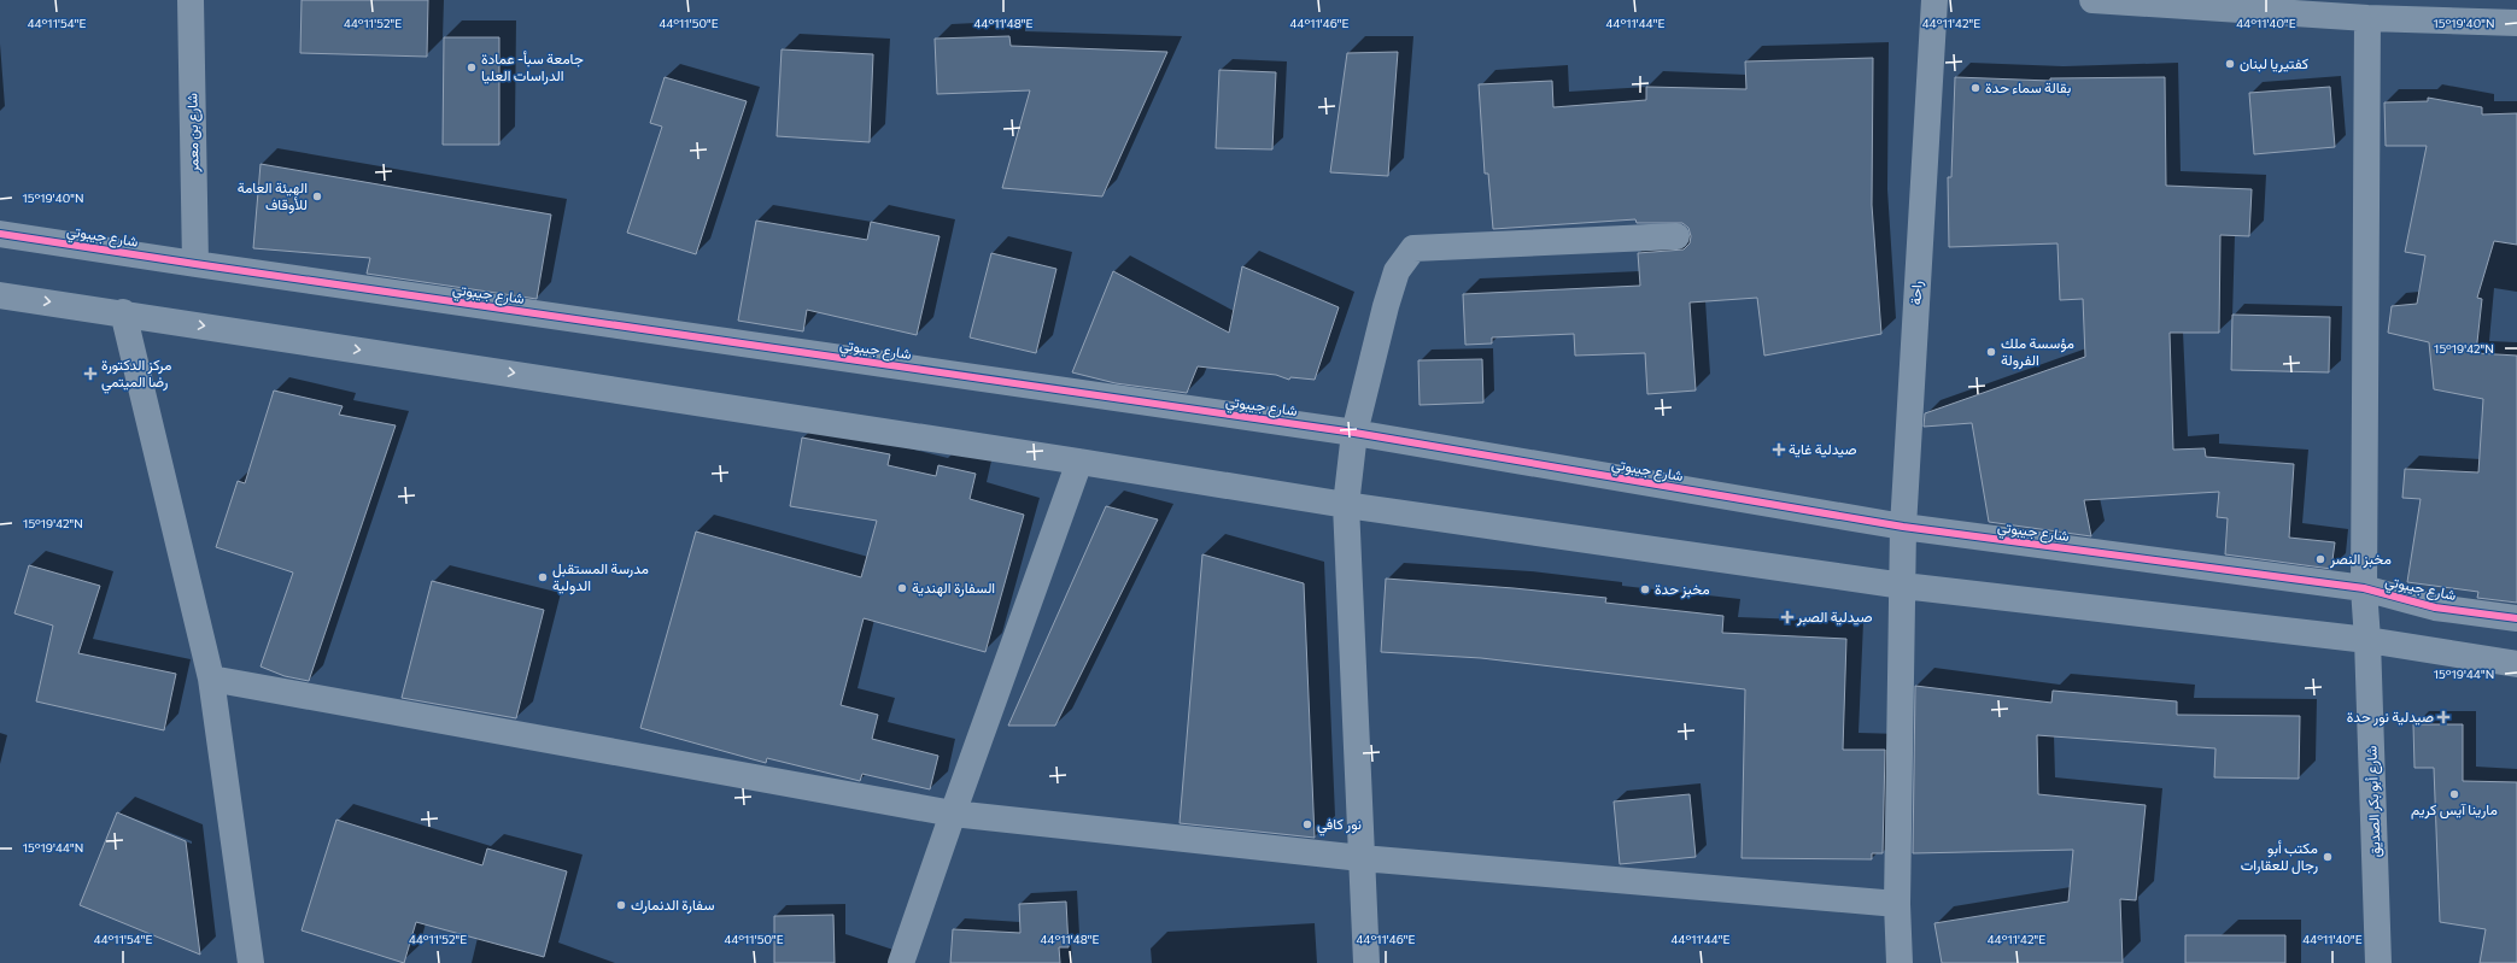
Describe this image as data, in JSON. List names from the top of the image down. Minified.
{"streets":{"street":["شارع بن معمر","شارع جيبوتي","راحة","شارع أبو بكر الصديق"]},"crossings":[["شارع بن معمر","شارع جيبوتي"],["شارع جيبوتي","راحة"],["شارع جيبوتي","شارع أبو بكر الصديق"]],"places":{"other":["كفتيريا لبنان","جامعة سبأ- عمادة الدراسات العليا","بقالة سماء حدة","الهيئة العامة للأوقاف","مؤسسة ملك الفرولة","مخبز النصر","مدرسة المستقبل الدولية","السفارة الهندية","مخبز حدة","مارينا آيس كريم","نور كافي","مكتب أبو رجال للعقارات","سفارة الدنمارك"],"health":["مركز الدكتورة رضا الميتمي","صيدلية غاية","صيدلية الصبر","صيدلية نور حدة"]},"coordinates":["15°19'40\"N","44°11'42\"E","44°11'54\"E","44°11'52\"E","44°11'50\"E","44°11'48\"E","44°11'46\"E","44°11'44\"E","44°11'40\"E","15°19'42\"N","15°19'44\"N"]}
